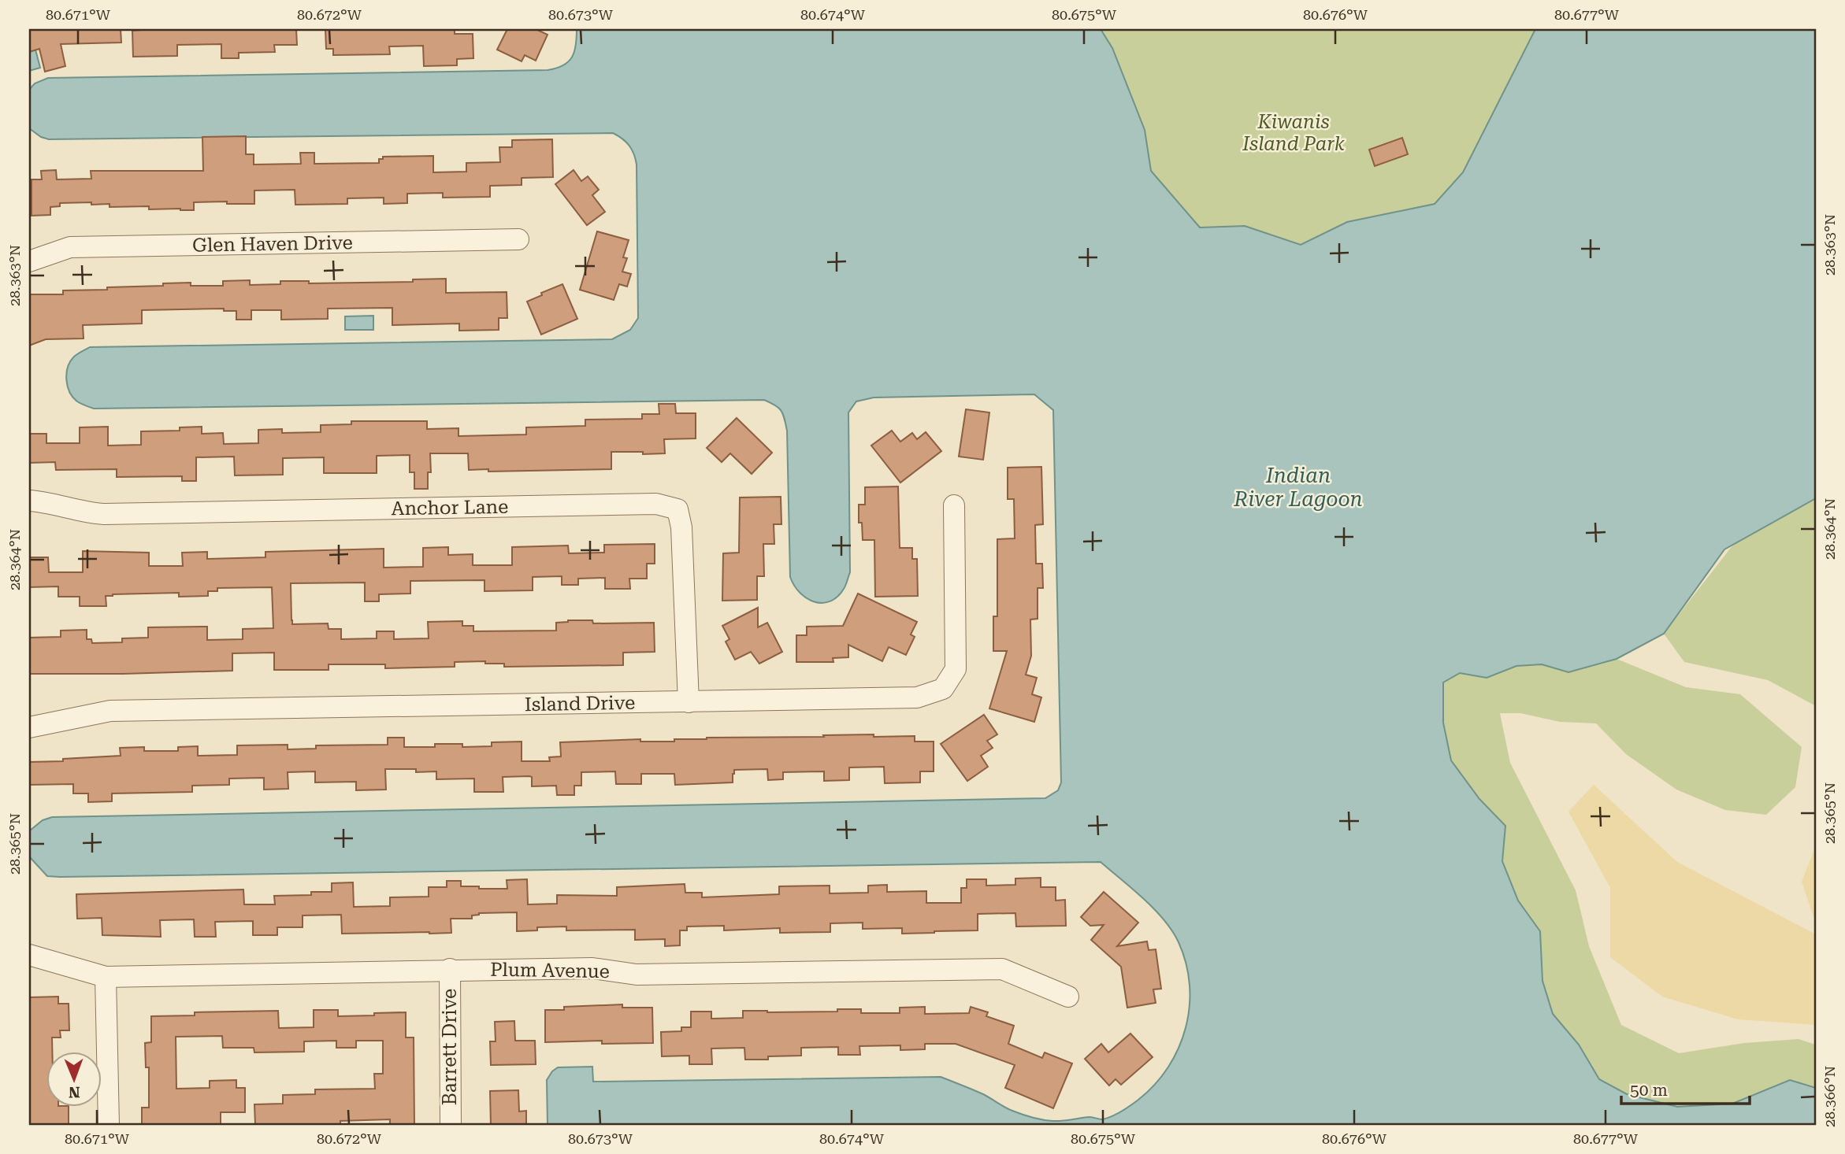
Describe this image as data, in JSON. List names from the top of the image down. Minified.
{"streets":{"street":["Glen Haven Drive","Anchor Lane","Island Drive","Plum Avenue","Barrett Drive"]},"crossings":[["Anchor Lane","Island Drive"],["Plum Avenue","Barrett Drive"]],"water":["Indian River Lagoon"],"parks":["Kiwanis Island Park"],"scale_bar":"50 m","north":"bottom","coordinates":["80.671°W","80.672°W","80.673°W","80.674°W","80.675°W","80.676°W","80.677°W","28.363°N","28.364°N","28.365°N","28.366°N"]}
